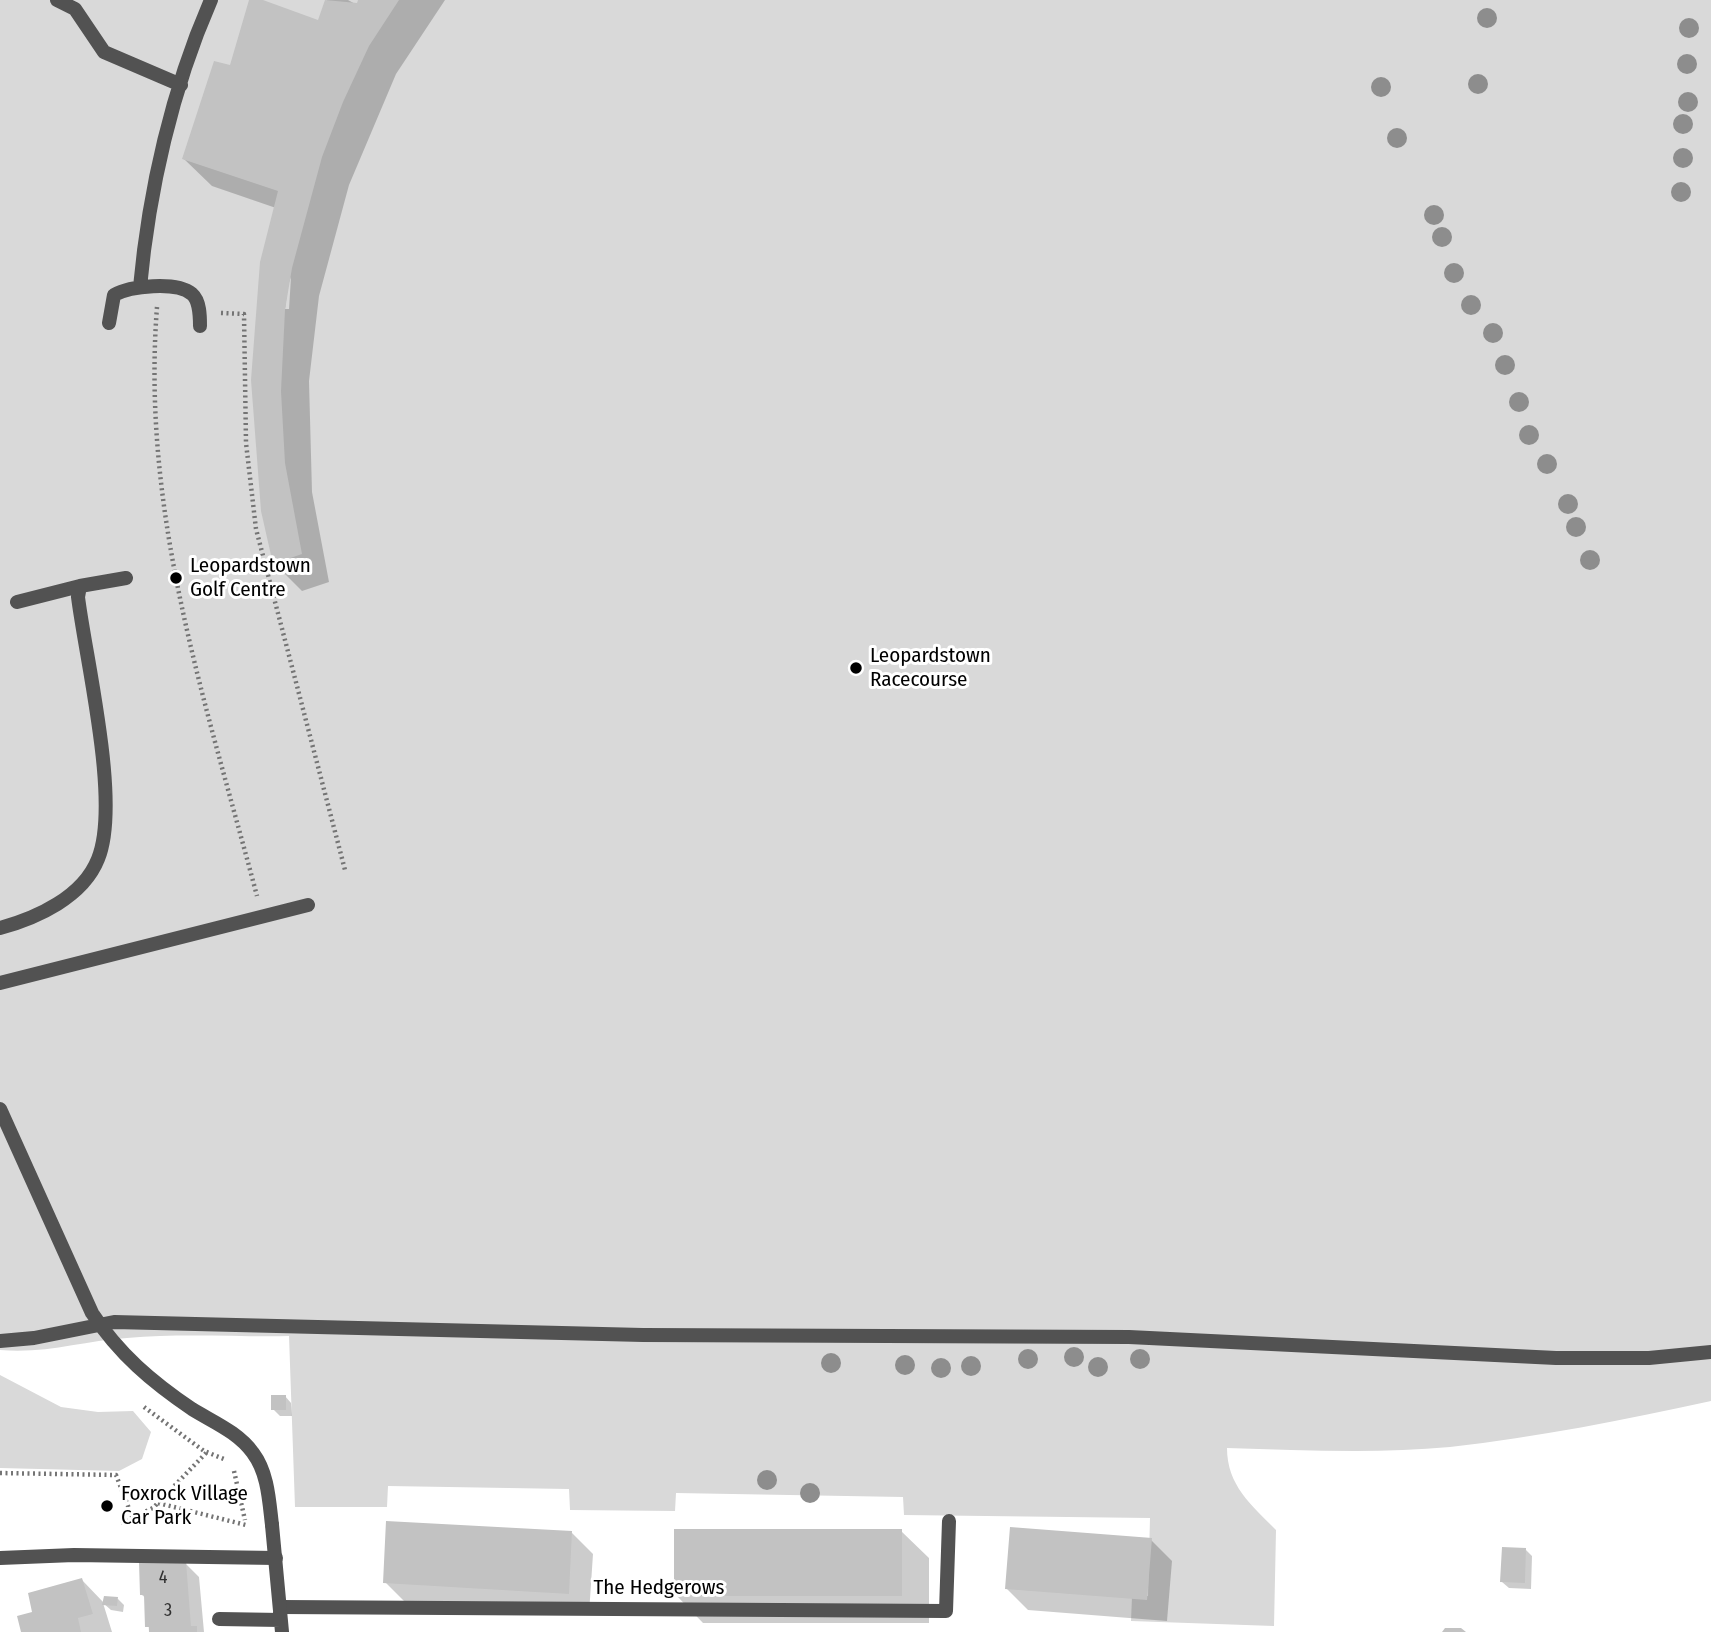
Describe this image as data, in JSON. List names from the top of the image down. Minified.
{"streets":{"street":["The Hedgerows"]},"places":["Leopardstown Golf Centre","Leopardstown Racecourse","Foxrock Village Car Park"],"house_numbers":["4","3"]}
